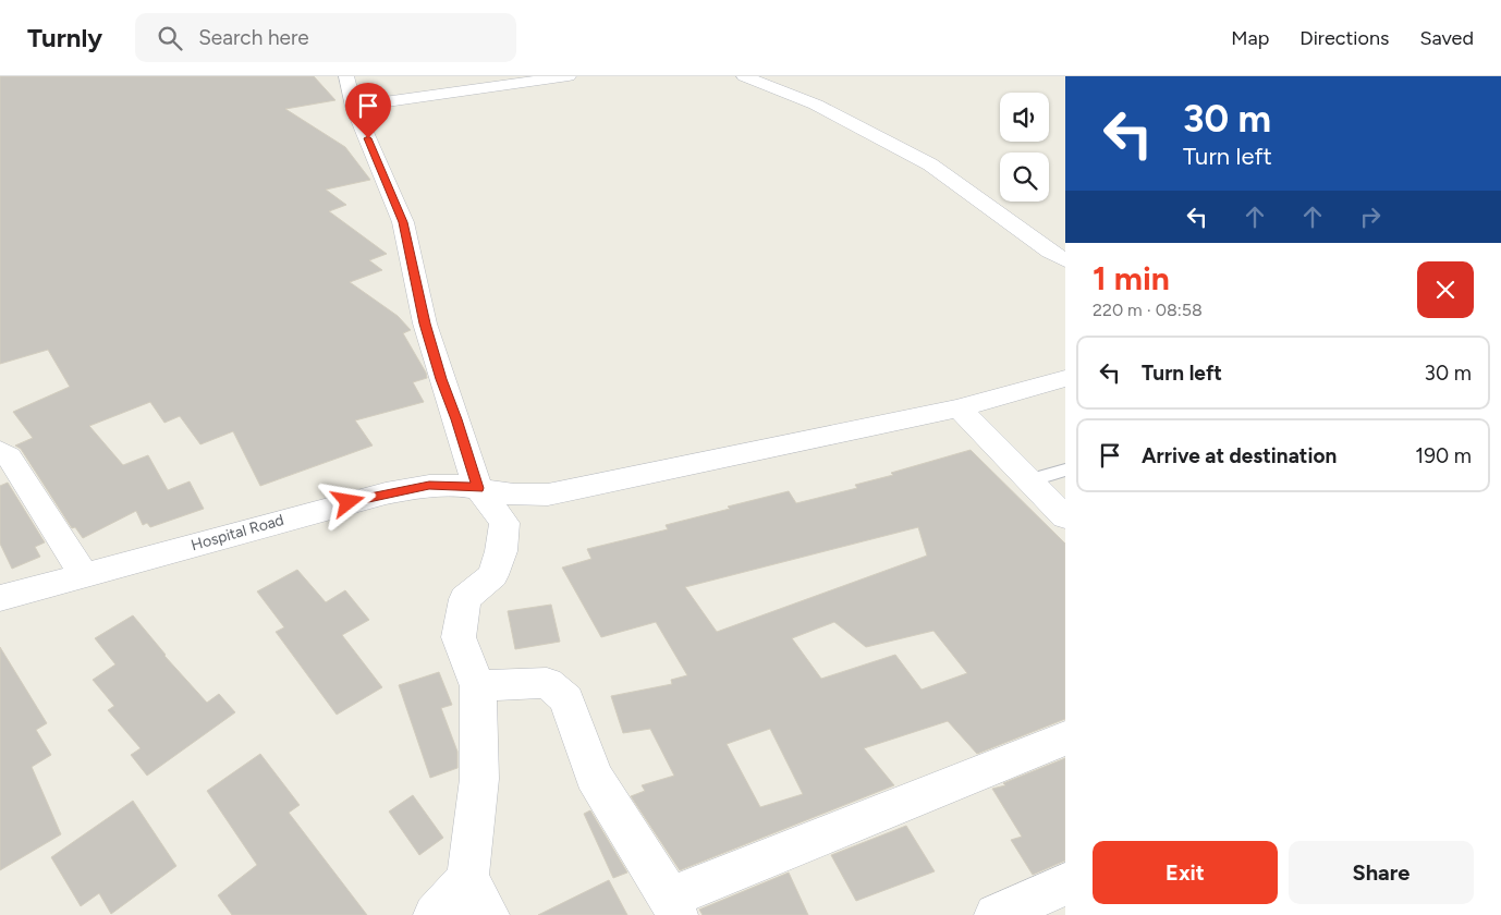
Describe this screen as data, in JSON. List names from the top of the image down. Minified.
{"streets":{"street":["Hospital Road"]},"page":{"header":"Turnly","search":"Search here","nav":["Map","Directions","Saved"],"turn":["30 m","Turn left"],"heading":["1 min","220 m · 08:58"],"list":[{"name":"Turn left","value":"30 m"},{"name":"Arrive at destination","value":"190 m"}],"buttons":["Exit","Share"]}}
